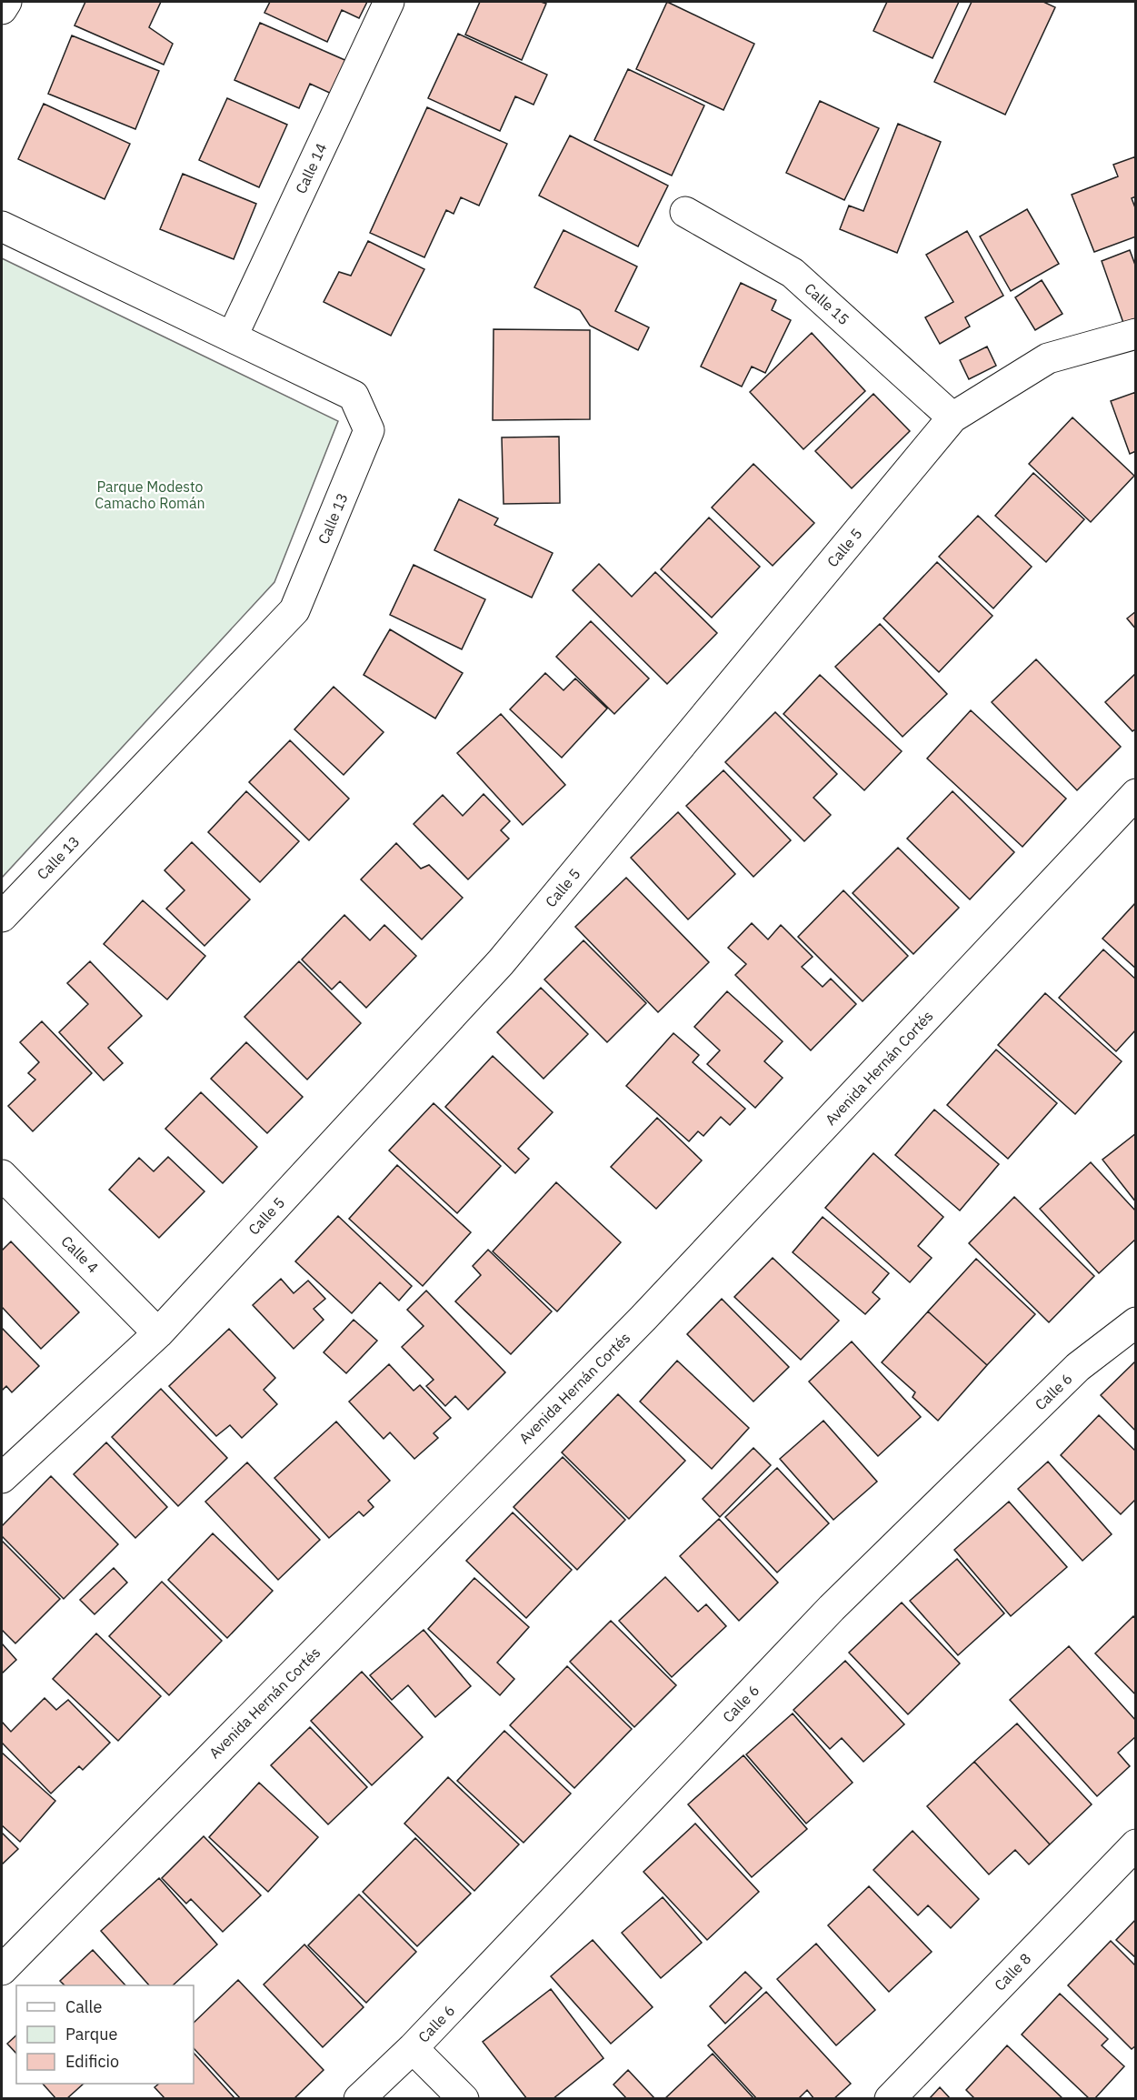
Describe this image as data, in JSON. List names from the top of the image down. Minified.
{"streets":{"street":["Calle 14","Calle 15","Calle 13","Calle 5","Avenida Hernán Cortés","Calle 4","Calle 6","Calle 8"]},"crossings":[["Calle 14","Calle 13"],["Calle 15","Calle 5"],["Calle 5","Calle 4"]],"parks":["Parque Modesto Camacho Román"],"legend":["Calle","Parque","Edificio"]}
